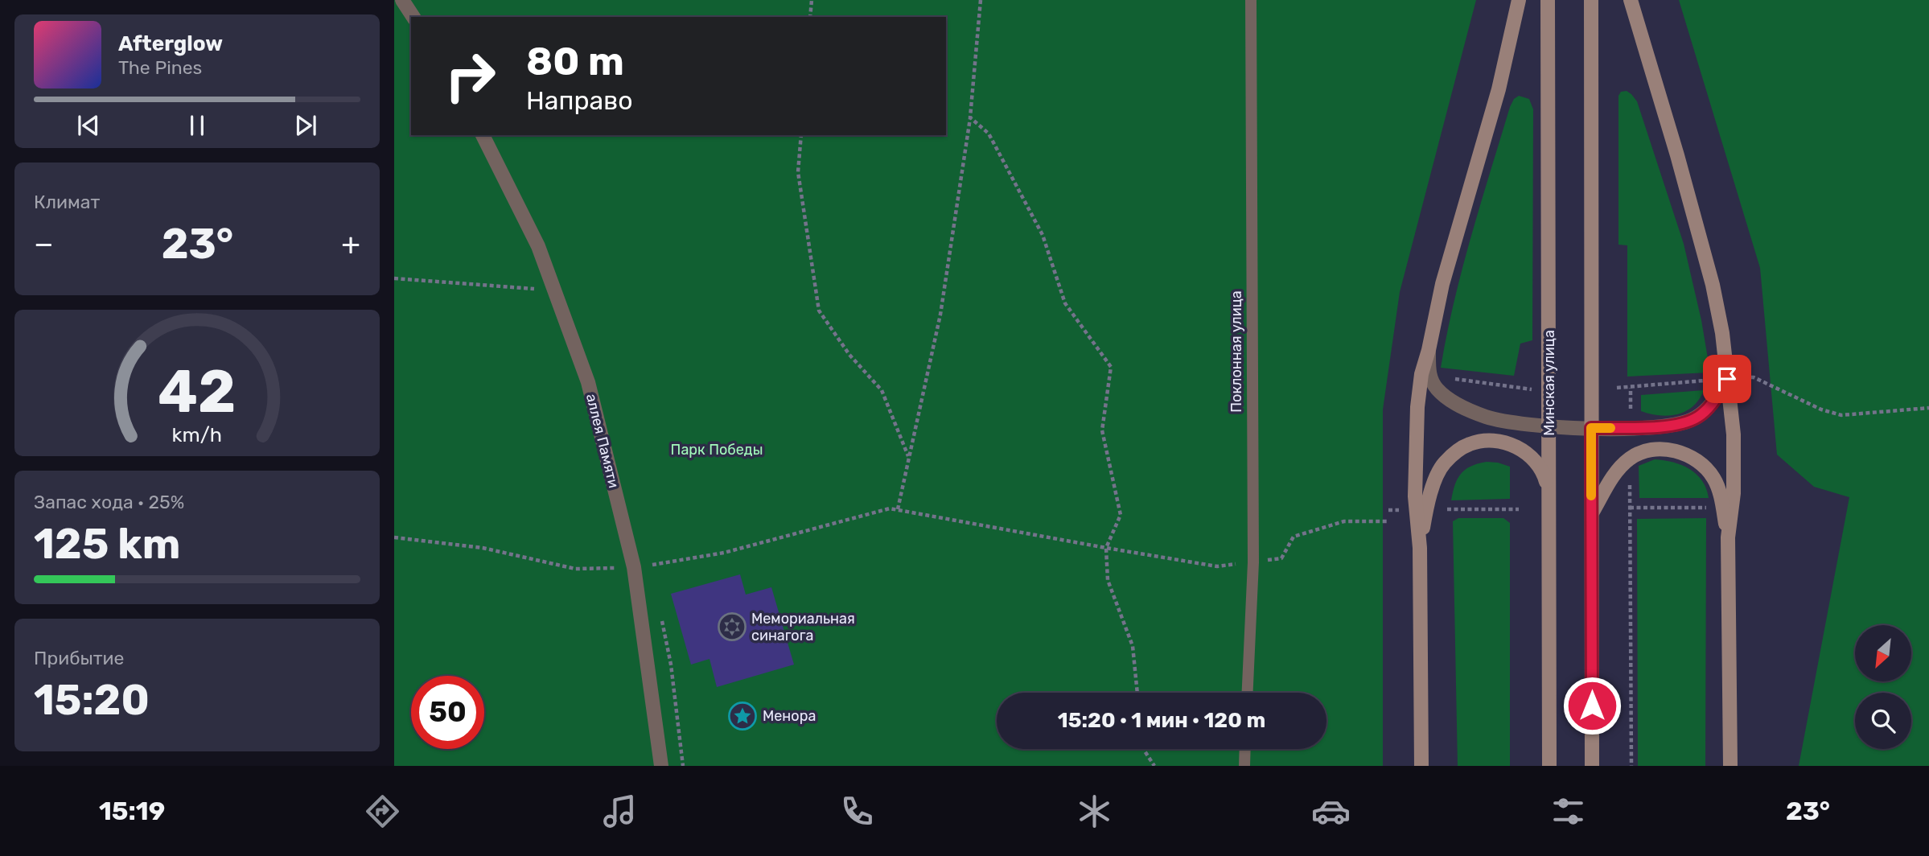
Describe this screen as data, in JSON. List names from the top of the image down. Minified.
{"streets":{"main road":["Минская улица"],"street":["аллея Памяти"],"lane":["Поклонная улица"]},"parks":["Парк Победы"],"places":{"synagogue":["Мемориальная синагога"],"place":["Менора"]},"north":"bottom left","page":{"turn":["80 m","Направо"],"song":["Afterglow","The Pines"],"tile":["Климат",["Запас хода · 25%","125 km"],["Прибытие","15:20"]],"heat":["−","23°","+"],"limit":"50","trip":"15:20 · 1 мин · 120 m","tabs":["15:19","23°"],"gauge":["42","km/h"]}}
